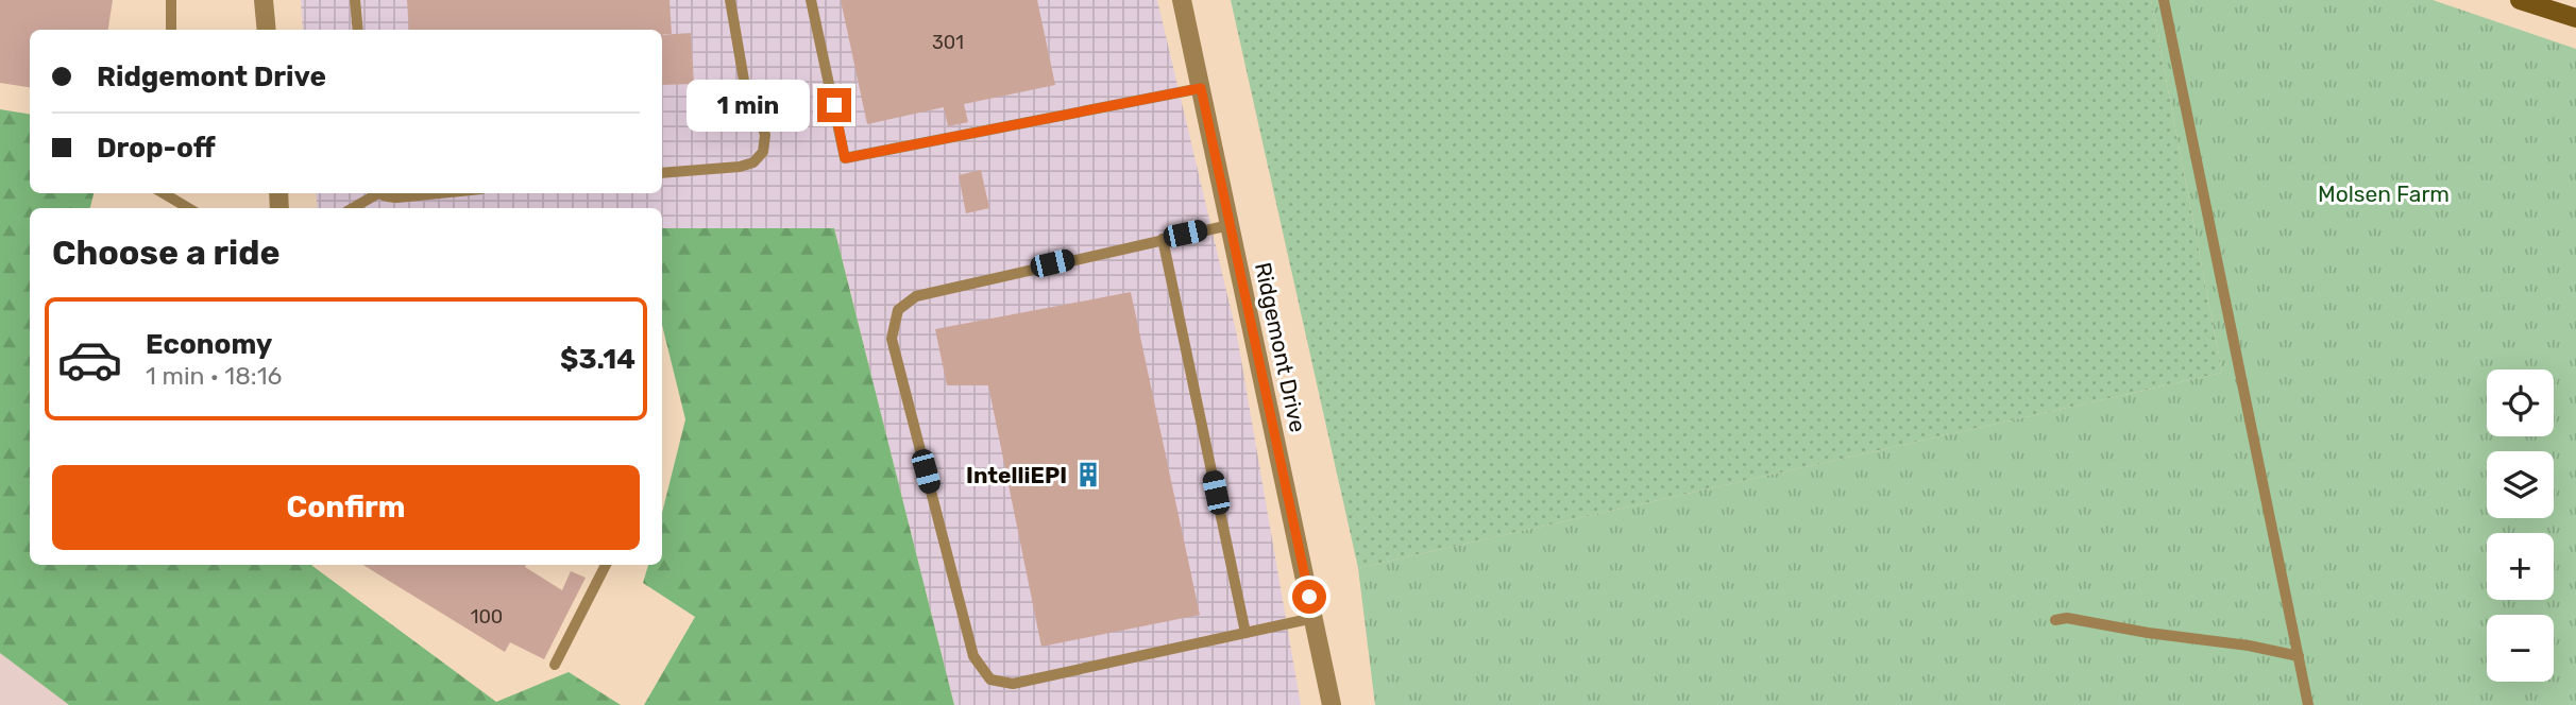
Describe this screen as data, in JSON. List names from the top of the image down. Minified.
{"streets":{"street":["Ridgemont Drive"]},"parks":["Molsen Farm"],"places":{"building":["IntelliEPI"]},"house_numbers":["301","100"],"page":{"banner":["Ridgemont Drive","Drop-off"],"bubble":"1 min","heading":"Choose a ride","list":[{"name":"Economy","note":"1 min · 18:16","value":"$3.14"}],"map_buttons":["+","−"],"buttons":"Confirm"}}
